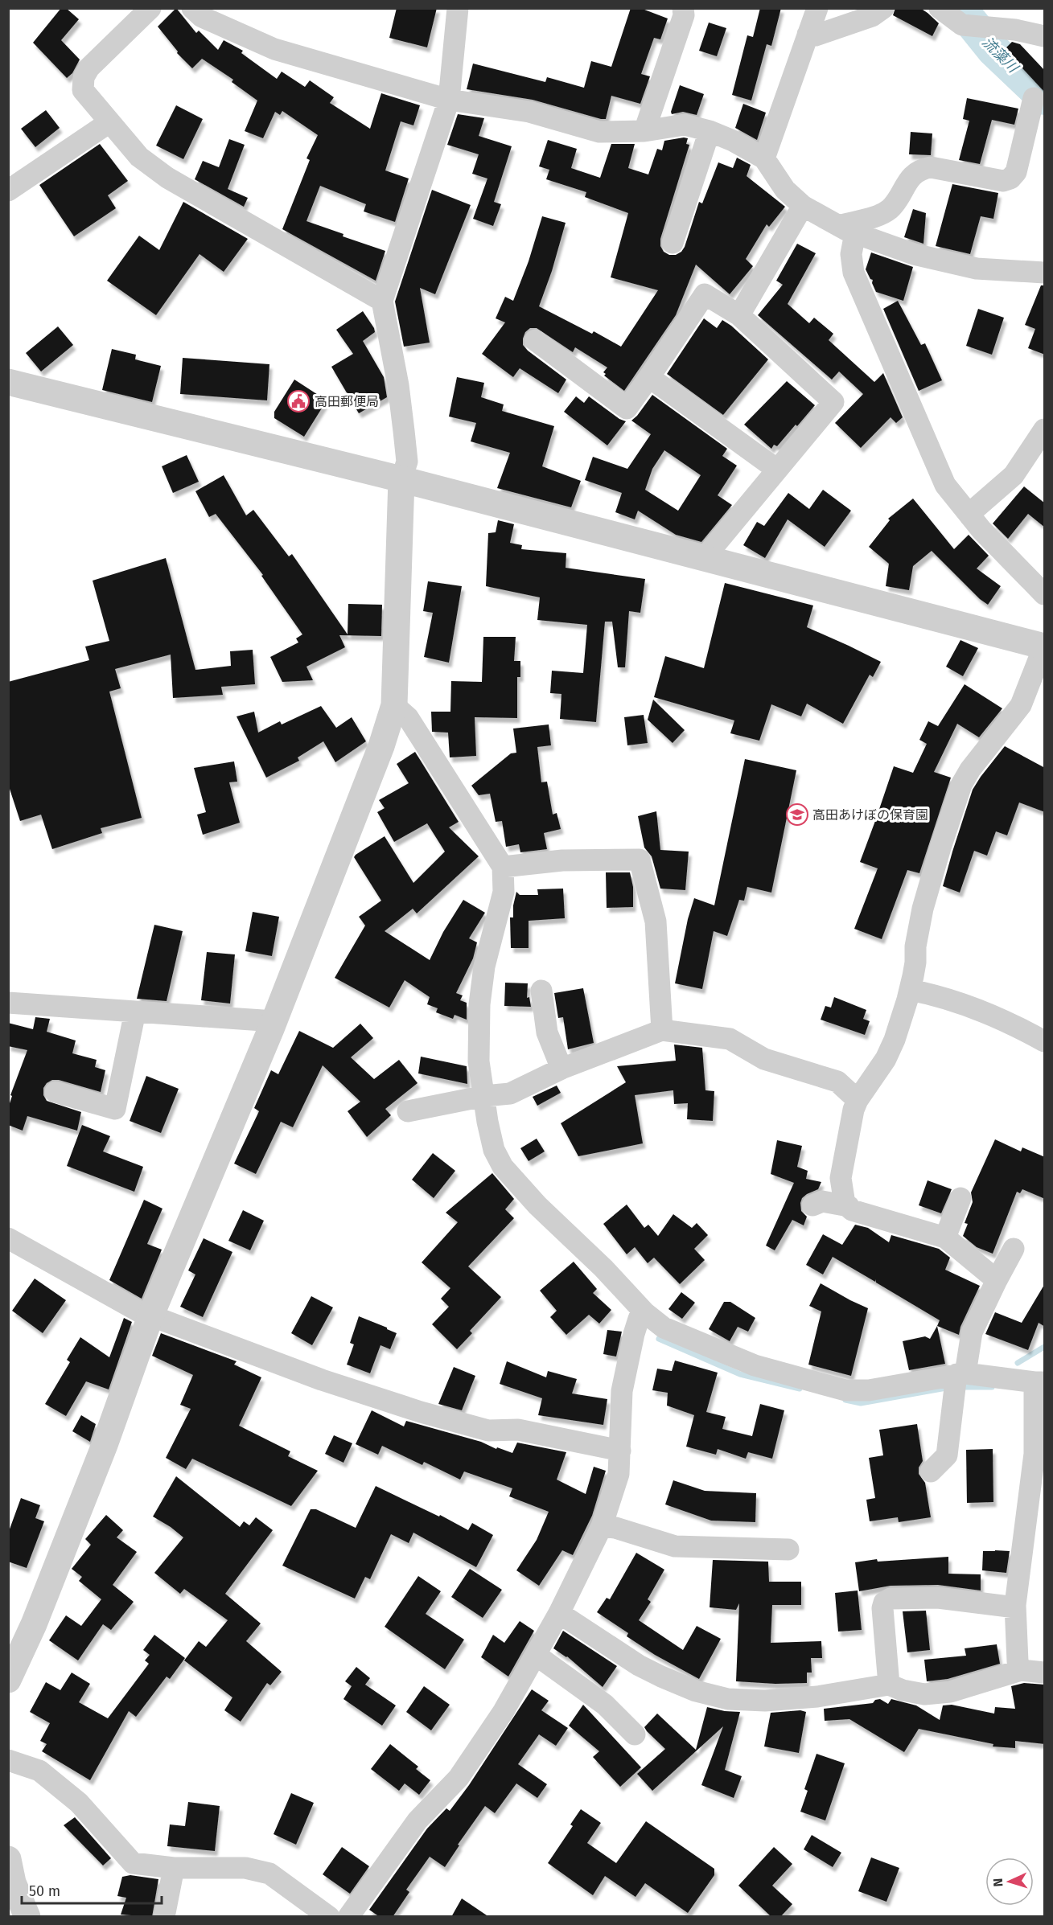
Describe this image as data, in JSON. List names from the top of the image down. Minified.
{"water":["流藻川"],"places":{"public building":["高田郵便局"],"school or university":["高田あけぼの保育園"]},"scale_bar":"50 m","north":"left"}
